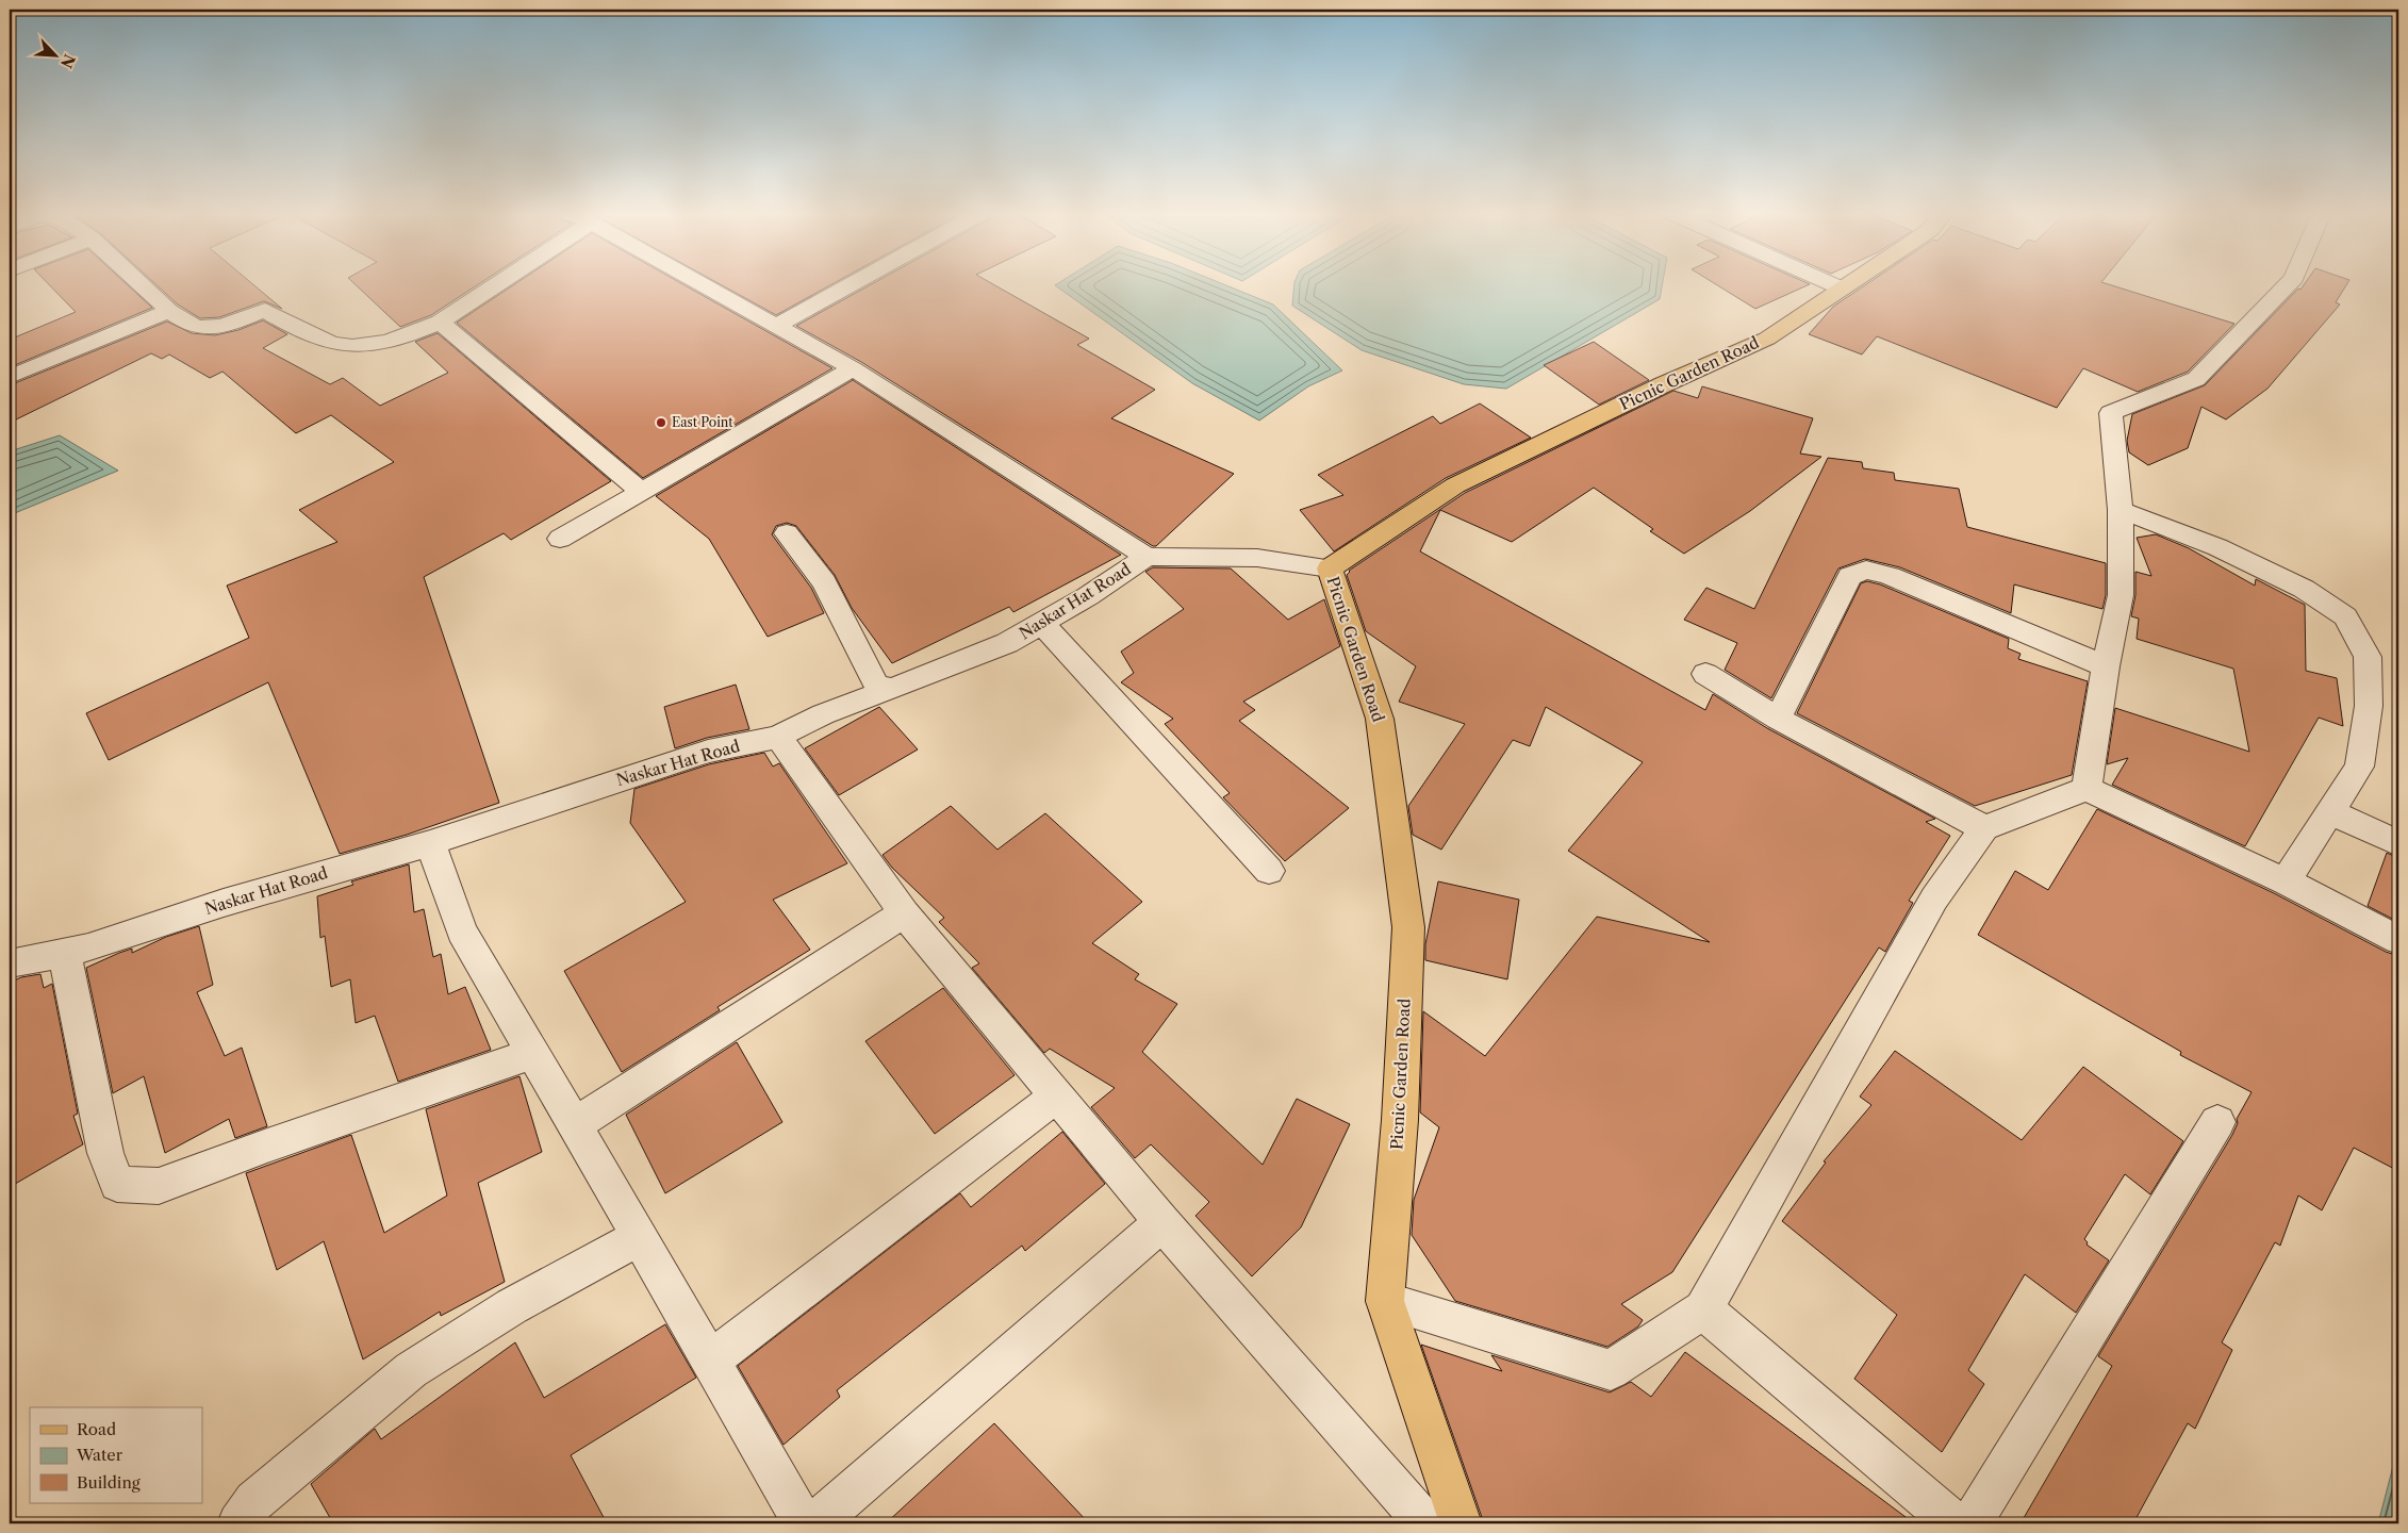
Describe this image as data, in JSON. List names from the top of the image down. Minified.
{"streets":{"main road":["Picnic Garden Road"],"street":["Naskar Hat Road"]},"crossings":[["Picnic Garden Road","Naskar Hat Road"]],"places":["East Point"],"legend":["Road","Water","Building"],"north":"bottom right"}
